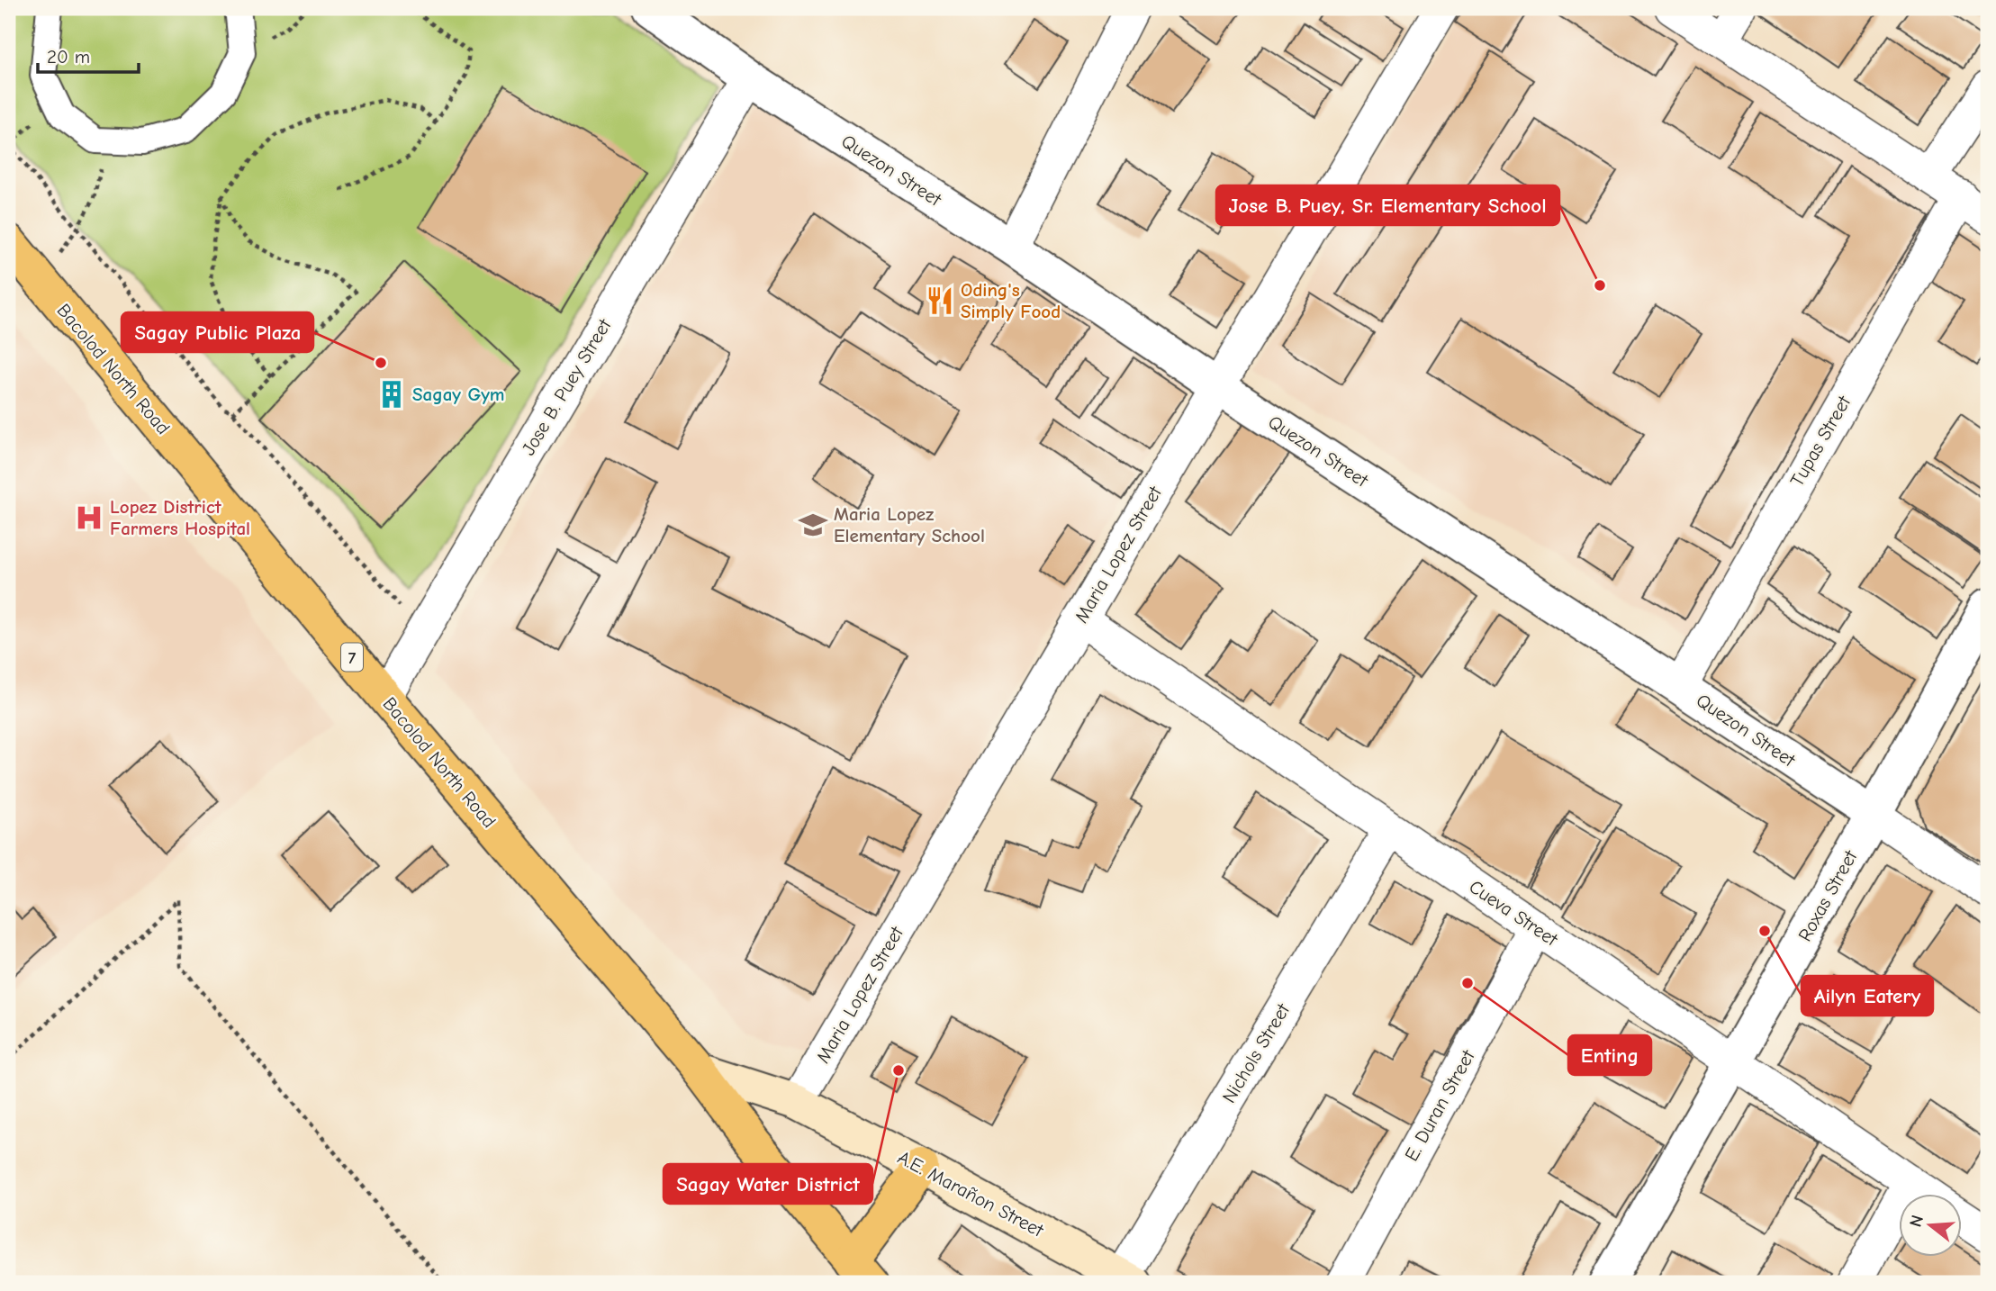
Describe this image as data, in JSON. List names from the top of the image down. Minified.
{"streets":{"highway":["Bacolod North Road","7"],"main road":["A.E. Marañon Street"],"street":["Quezon Street","Jose B. Puey Street","Tupas Street","Maria Lopez Street","Roxas Street","Cueva Street","Nichols Street","E. Duran Street"]},"crossings":[["Quezon Street","Jose B. Puey Street"],["Quezon Street","Tupas Street"],["Quezon Street","Maria Lopez Street"],["Quezon Street","Roxas Street"],["Bacolod North Road","Jose B. Puey Street"],["Bacolod North Road","A.E. Marañon Street"],["Maria Lopez Street","Cueva Street"],["Maria Lopez Street","A.E. Marañon Street"],["Roxas Street","Cueva Street"],["Cueva Street","Nichols Street"],["Cueva Street","E. Duran Street"],["Nichols Street","A.E. Marañon Street"]],"places":{"other":["Jose B. Puey, Sr. Elementary School","Sagay Public Plaza","Ailyn Eatery","Enting","Sagay Water District"],"restaurant":["Oding's Simply Food"],"building":["Sagay Gym"],"hospital":["Lopez District Farmers Hospital"],"school or university":["Maria Lopez Elementary School"]},"scale_bar":"20 m","north":"left"}
